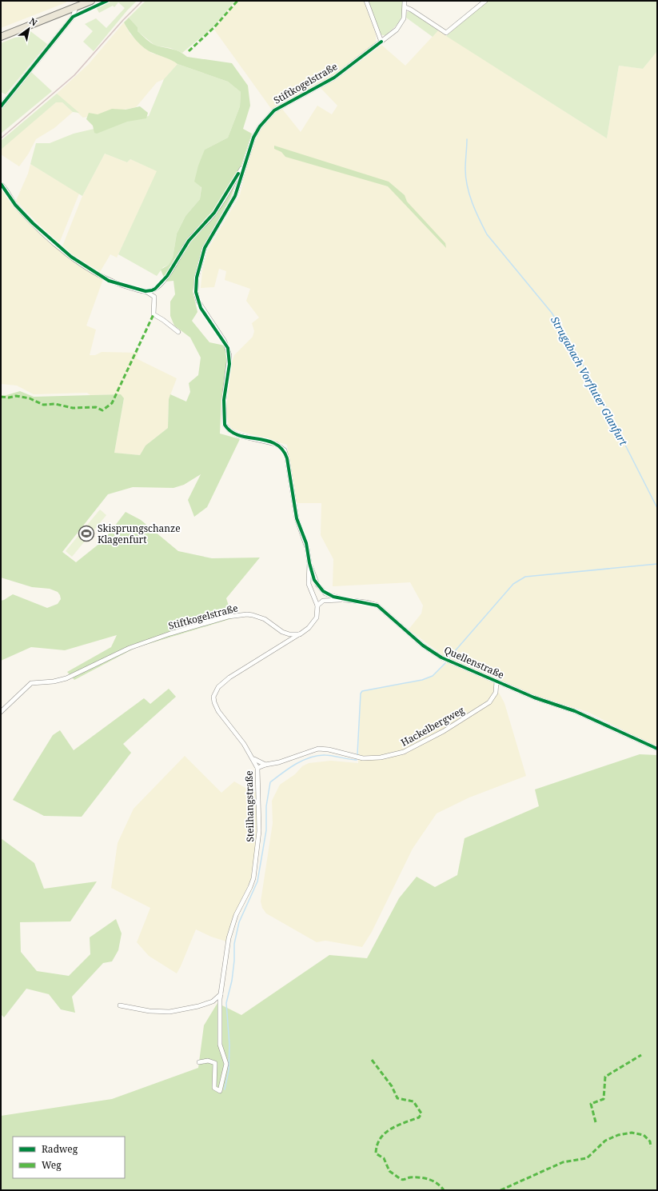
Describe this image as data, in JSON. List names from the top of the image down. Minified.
{"streets":{"street":["Stiftkogelstraße","Quellenstraße","Hackelbergweg","Steilhangstraße"]},"crossings":[["Stiftkogelstraße","Quellenstraße"],["Stiftkogelstraße","Steilhangstraße"],["Quellenstraße","Hackelbergweg"],["Hackelbergweg","Steilhangstraße"]],"water":["Strugabach Vorfluter Glanfurt"],"places":{"sports":["Skisprungschanze Klagenfurt"]},"legend":["Radweg","Weg"],"north":"top right"}
